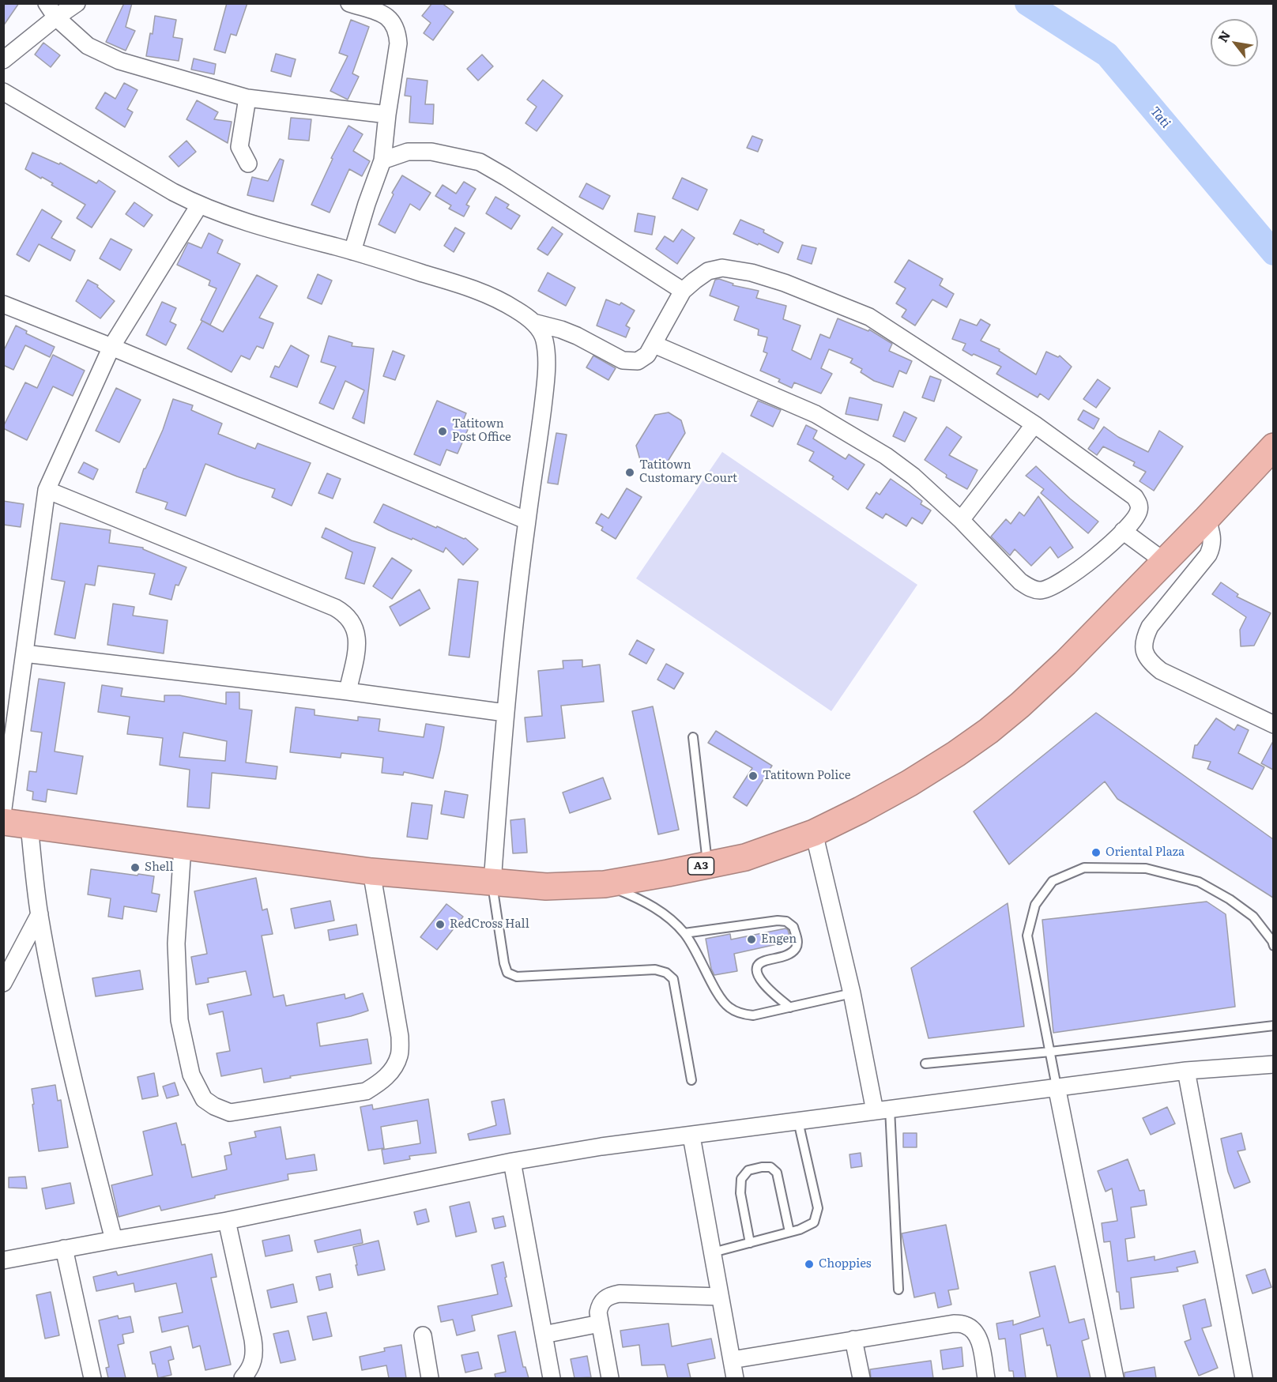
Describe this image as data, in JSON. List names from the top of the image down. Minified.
{"streets":{"highway":["A3"]},"water":["Tati"],"places":["Tatitown Post Office","Tatitown Customary Court","Tatitown Police","Oriental Plaza","Shell","RedCross Hall","Engen","Choppies"],"north":"top left"}
